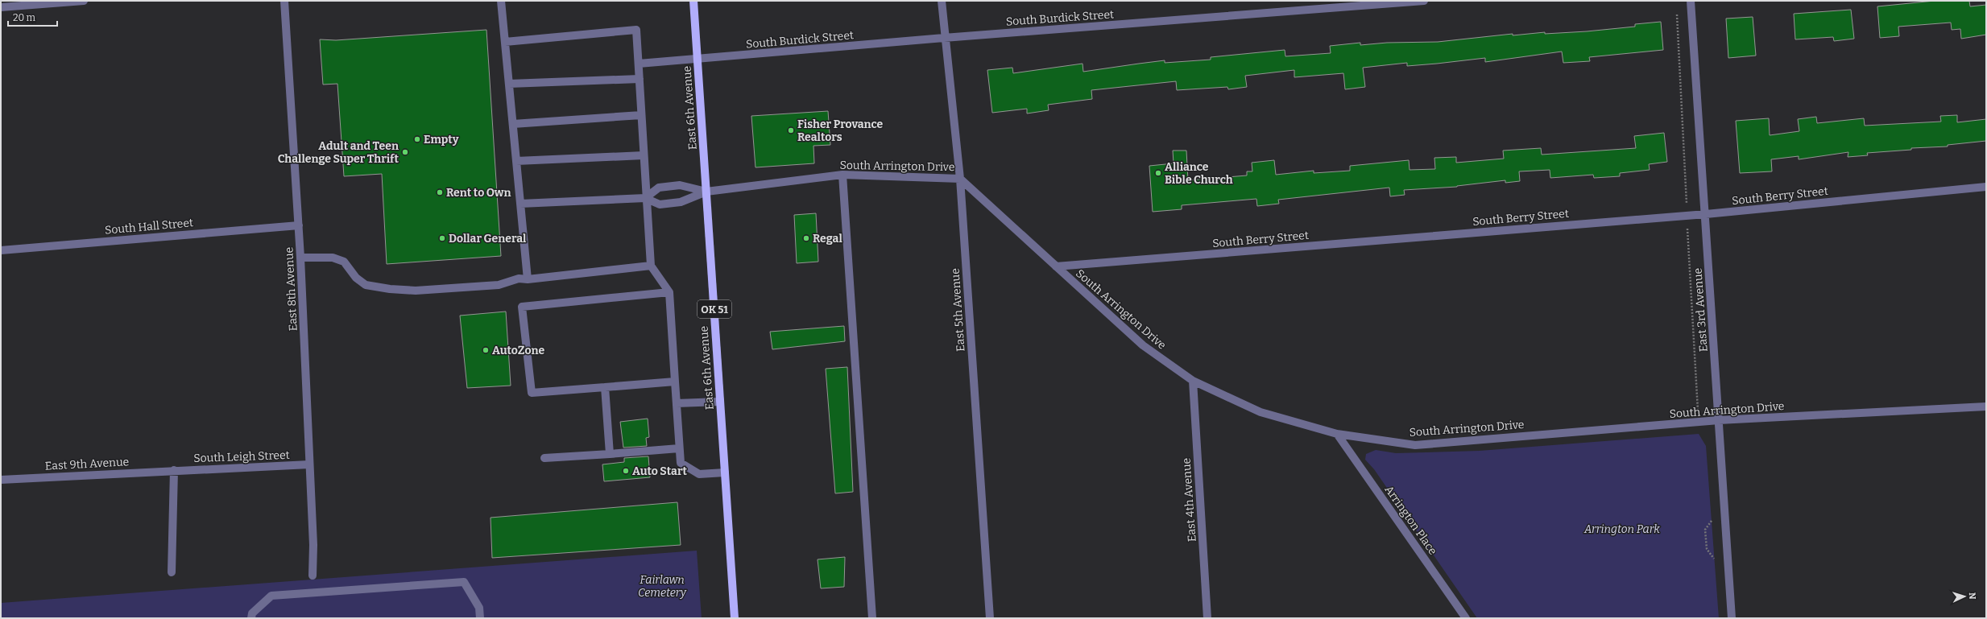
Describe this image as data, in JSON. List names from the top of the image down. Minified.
{"streets":{"main road":["East 6th Avenue","OK 51"],"street":["South Burdick Street","South Arrington Drive","South Berry Street","South Hall Street","East 8th Avenue","East 5th Avenue","East 3rd Avenue","South Leigh Street","East 9th Avenue","East 4th Avenue","Arrington Place"]},"crossings":[["South Burdick Street","East 6th Avenue"],["South Burdick Street","East 5th Avenue"],["East 6th Avenue","South Arrington Drive"],["South Arrington Drive","South Berry Street"],["South Arrington Drive","East 5th Avenue"],["South Arrington Drive","East 3rd Avenue"],["South Arrington Drive","East 4th Avenue"],["South Arrington Drive","Arrington Place"],["South Berry Street","East 3rd Avenue"],["South Hall Street","East 8th Avenue"],["East 8th Avenue","South Leigh Street"],["South Leigh Street","East 9th Avenue"]],"parks":["Arrington Park","Fairlawn Cemetery"],"places":["Fisher Provance Realtors","Empty","Adult and Teen Challenge Super Thrift","Alliance Bible Church","Rent to Own","Dollar General","Regal","AutoZone","Auto Start"],"scale_bar":"20 m","north":"right"}
